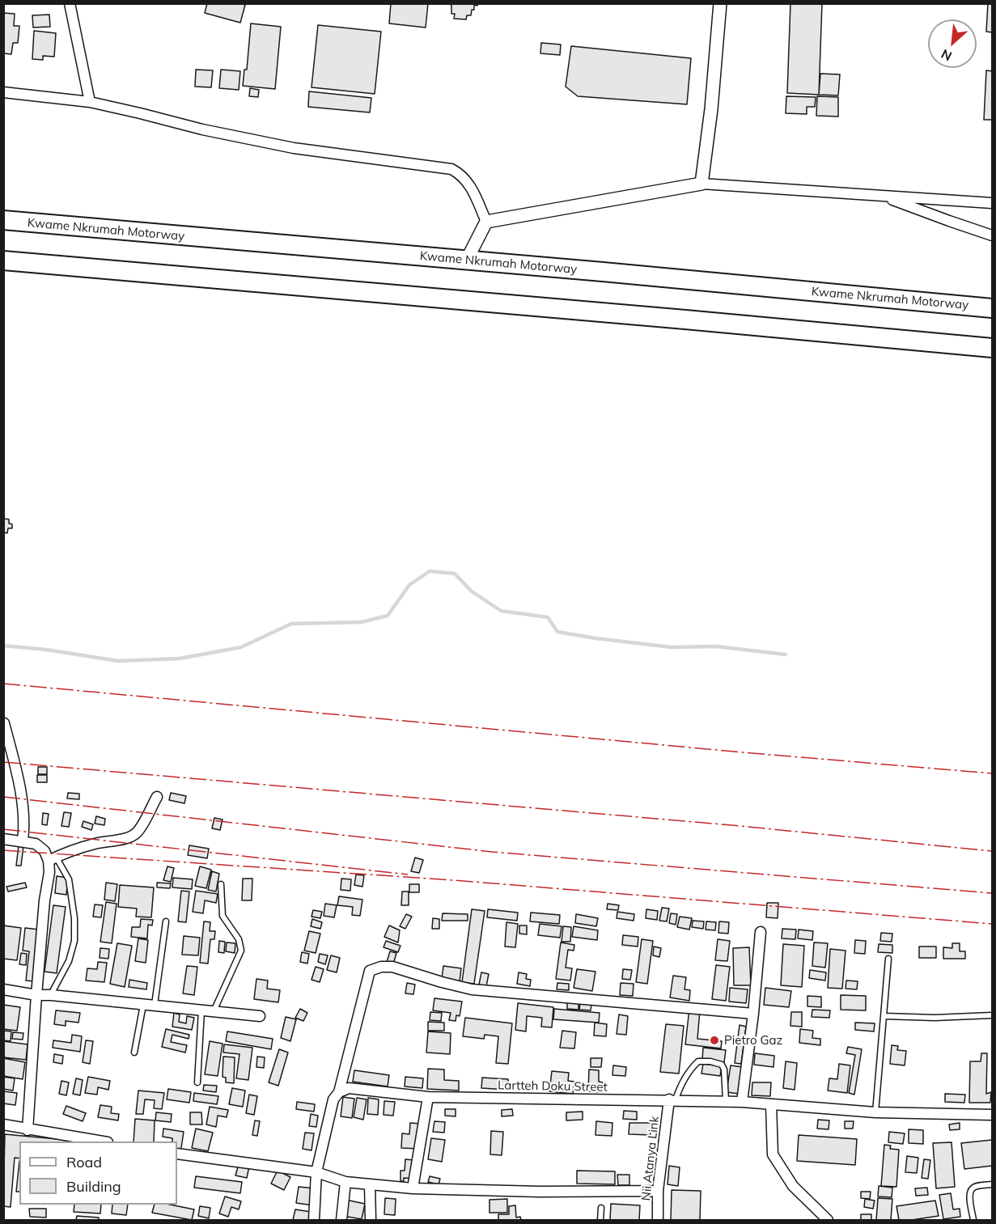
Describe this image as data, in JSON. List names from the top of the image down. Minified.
{"streets":{"highway":["Kwame Nkrumah Motorway"],"street":["Lartteh Doku Street","Nii Atanya Link"]},"crossings":[["Lartteh Doku Street","Nii Atanya Link"]],"places":["Pietro Gaz"],"legend":["Road","Building"],"north":"bottom left"}
